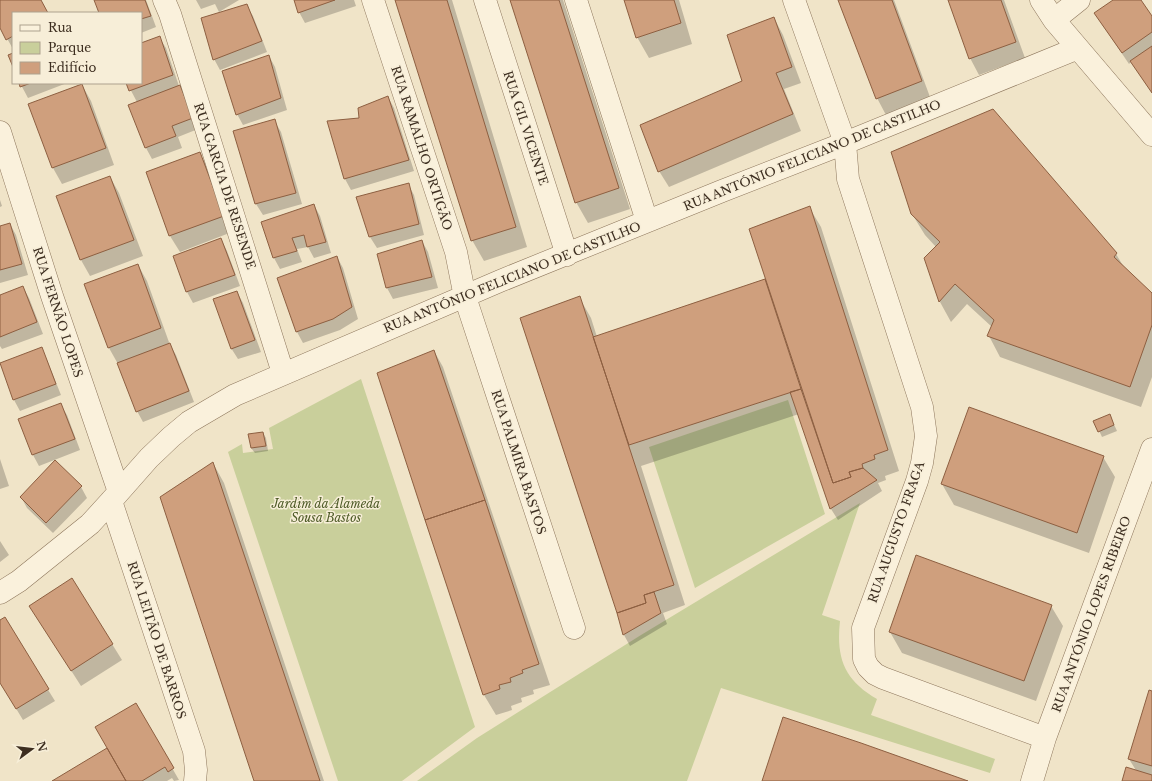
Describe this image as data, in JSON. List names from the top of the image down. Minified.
{"streets":{"street":["RUA GIL VICENTE","RUA RAMALHO ORTIGÃO","RUA ANTÓNIO FELICIANO DE CASTILHO","RUA GARCIA DE RESENDE","RUA FERNÃO LOPES","RUA PALMIRA BASTOS","RUA AUGUSTO FRAGA","RUA ANTÓNIO LOPES RIBEIRO","RUA LEITÃO DE BARROS"]},"crossings":[["RUA GIL VICENTE","RUA ANTÓNIO FELICIANO DE CASTILHO"],["RUA RAMALHO ORTIGÃO","RUA ANTÓNIO FELICIANO DE CASTILHO"],["RUA RAMALHO ORTIGÃO","RUA PALMIRA BASTOS"],["RUA ANTÓNIO FELICIANO DE CASTILHO","RUA GARCIA DE RESENDE"],["RUA ANTÓNIO FELICIANO DE CASTILHO","RUA FERNÃO LOPES"],["RUA ANTÓNIO FELICIANO DE CASTILHO","RUA PALMIRA BASTOS"],["RUA ANTÓNIO FELICIANO DE CASTILHO","RUA AUGUSTO FRAGA"],["RUA ANTÓNIO FELICIANO DE CASTILHO","RUA LEITÃO DE BARROS"],["RUA FERNÃO LOPES","RUA LEITÃO DE BARROS"],["RUA AUGUSTO FRAGA","RUA ANTÓNIO LOPES RIBEIRO"]],"parks":["Jardim da Alameda Sousa Bastos"],"legend":["Rua","Parque","Edifício"],"north":"right"}
